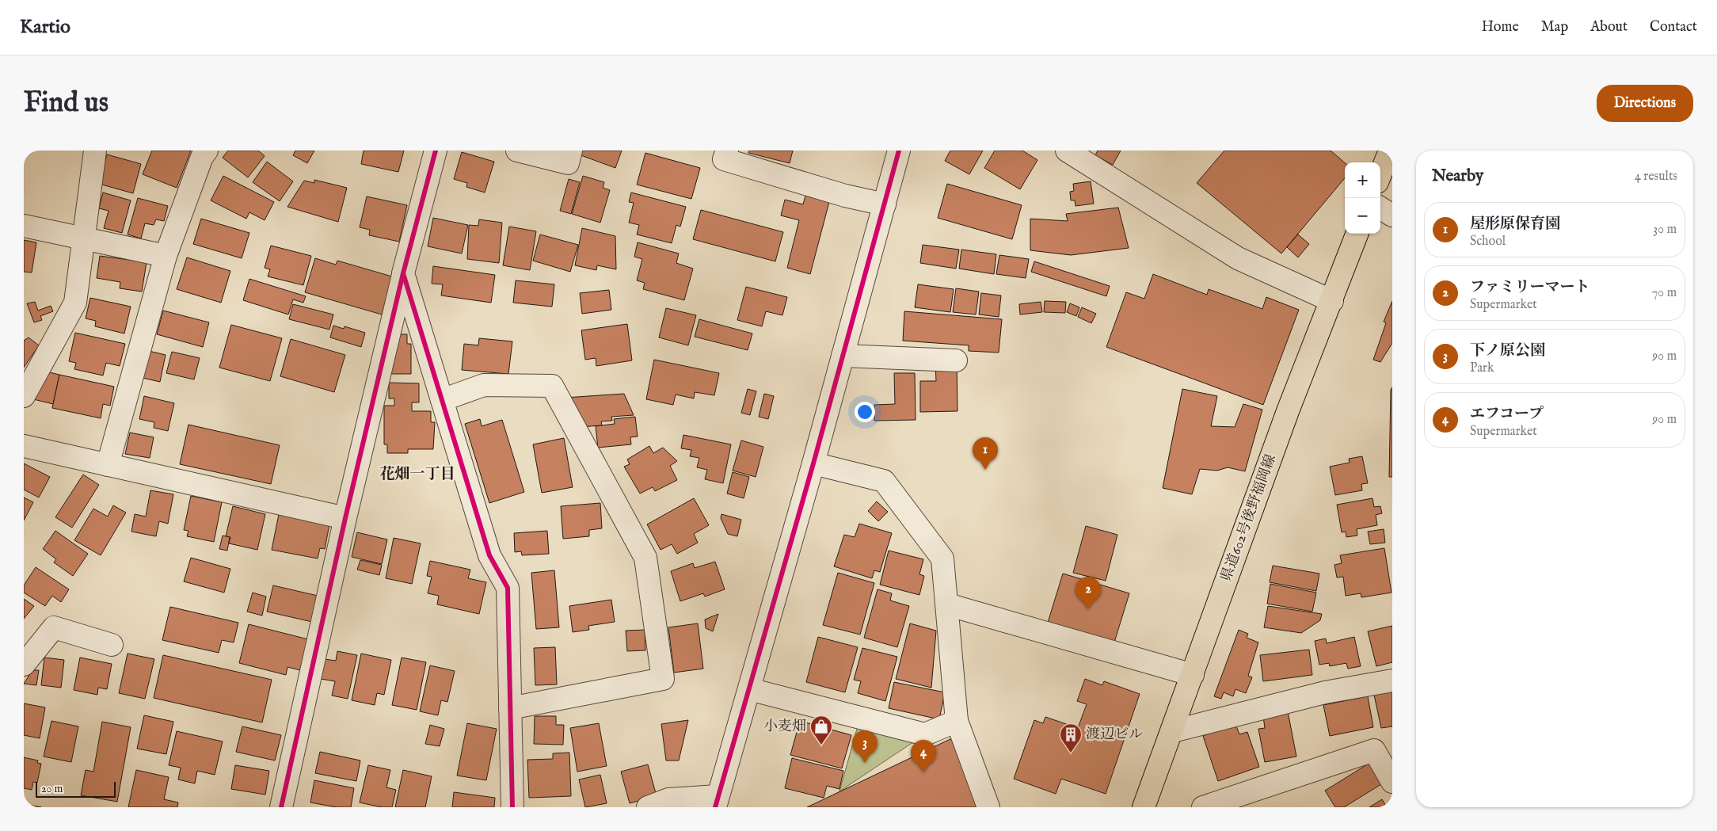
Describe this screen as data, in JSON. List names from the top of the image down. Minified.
{"streets":{"main road":["県道602号後野福岡線"]},"districts":["花畑一丁目"],"places":{"shop":["小麦畑"],"building":["渡辺ビル"]},"scale_bar":"20 m","page":{"header":"Kartio","nav":["Home","Map","About","Contact"],"buttons":"Directions","title":"Find us","heading":["Nearby","4 results"],"map_buttons":["+","−"],"list":[{"mark":"1","name":"屋形原保育園","note":"School","value":"30 m"},{"mark":"2","name":"ファミリーマート","note":"Supermarket","value":"70 m"},{"mark":"3","name":"下ノ原公園","note":"Park","value":"90 m"},{"mark":"4","name":"エフコープ","note":"Supermarket","value":"90 m"}],"pins":["1","2","3","4"],"scale":"20 m"}}
